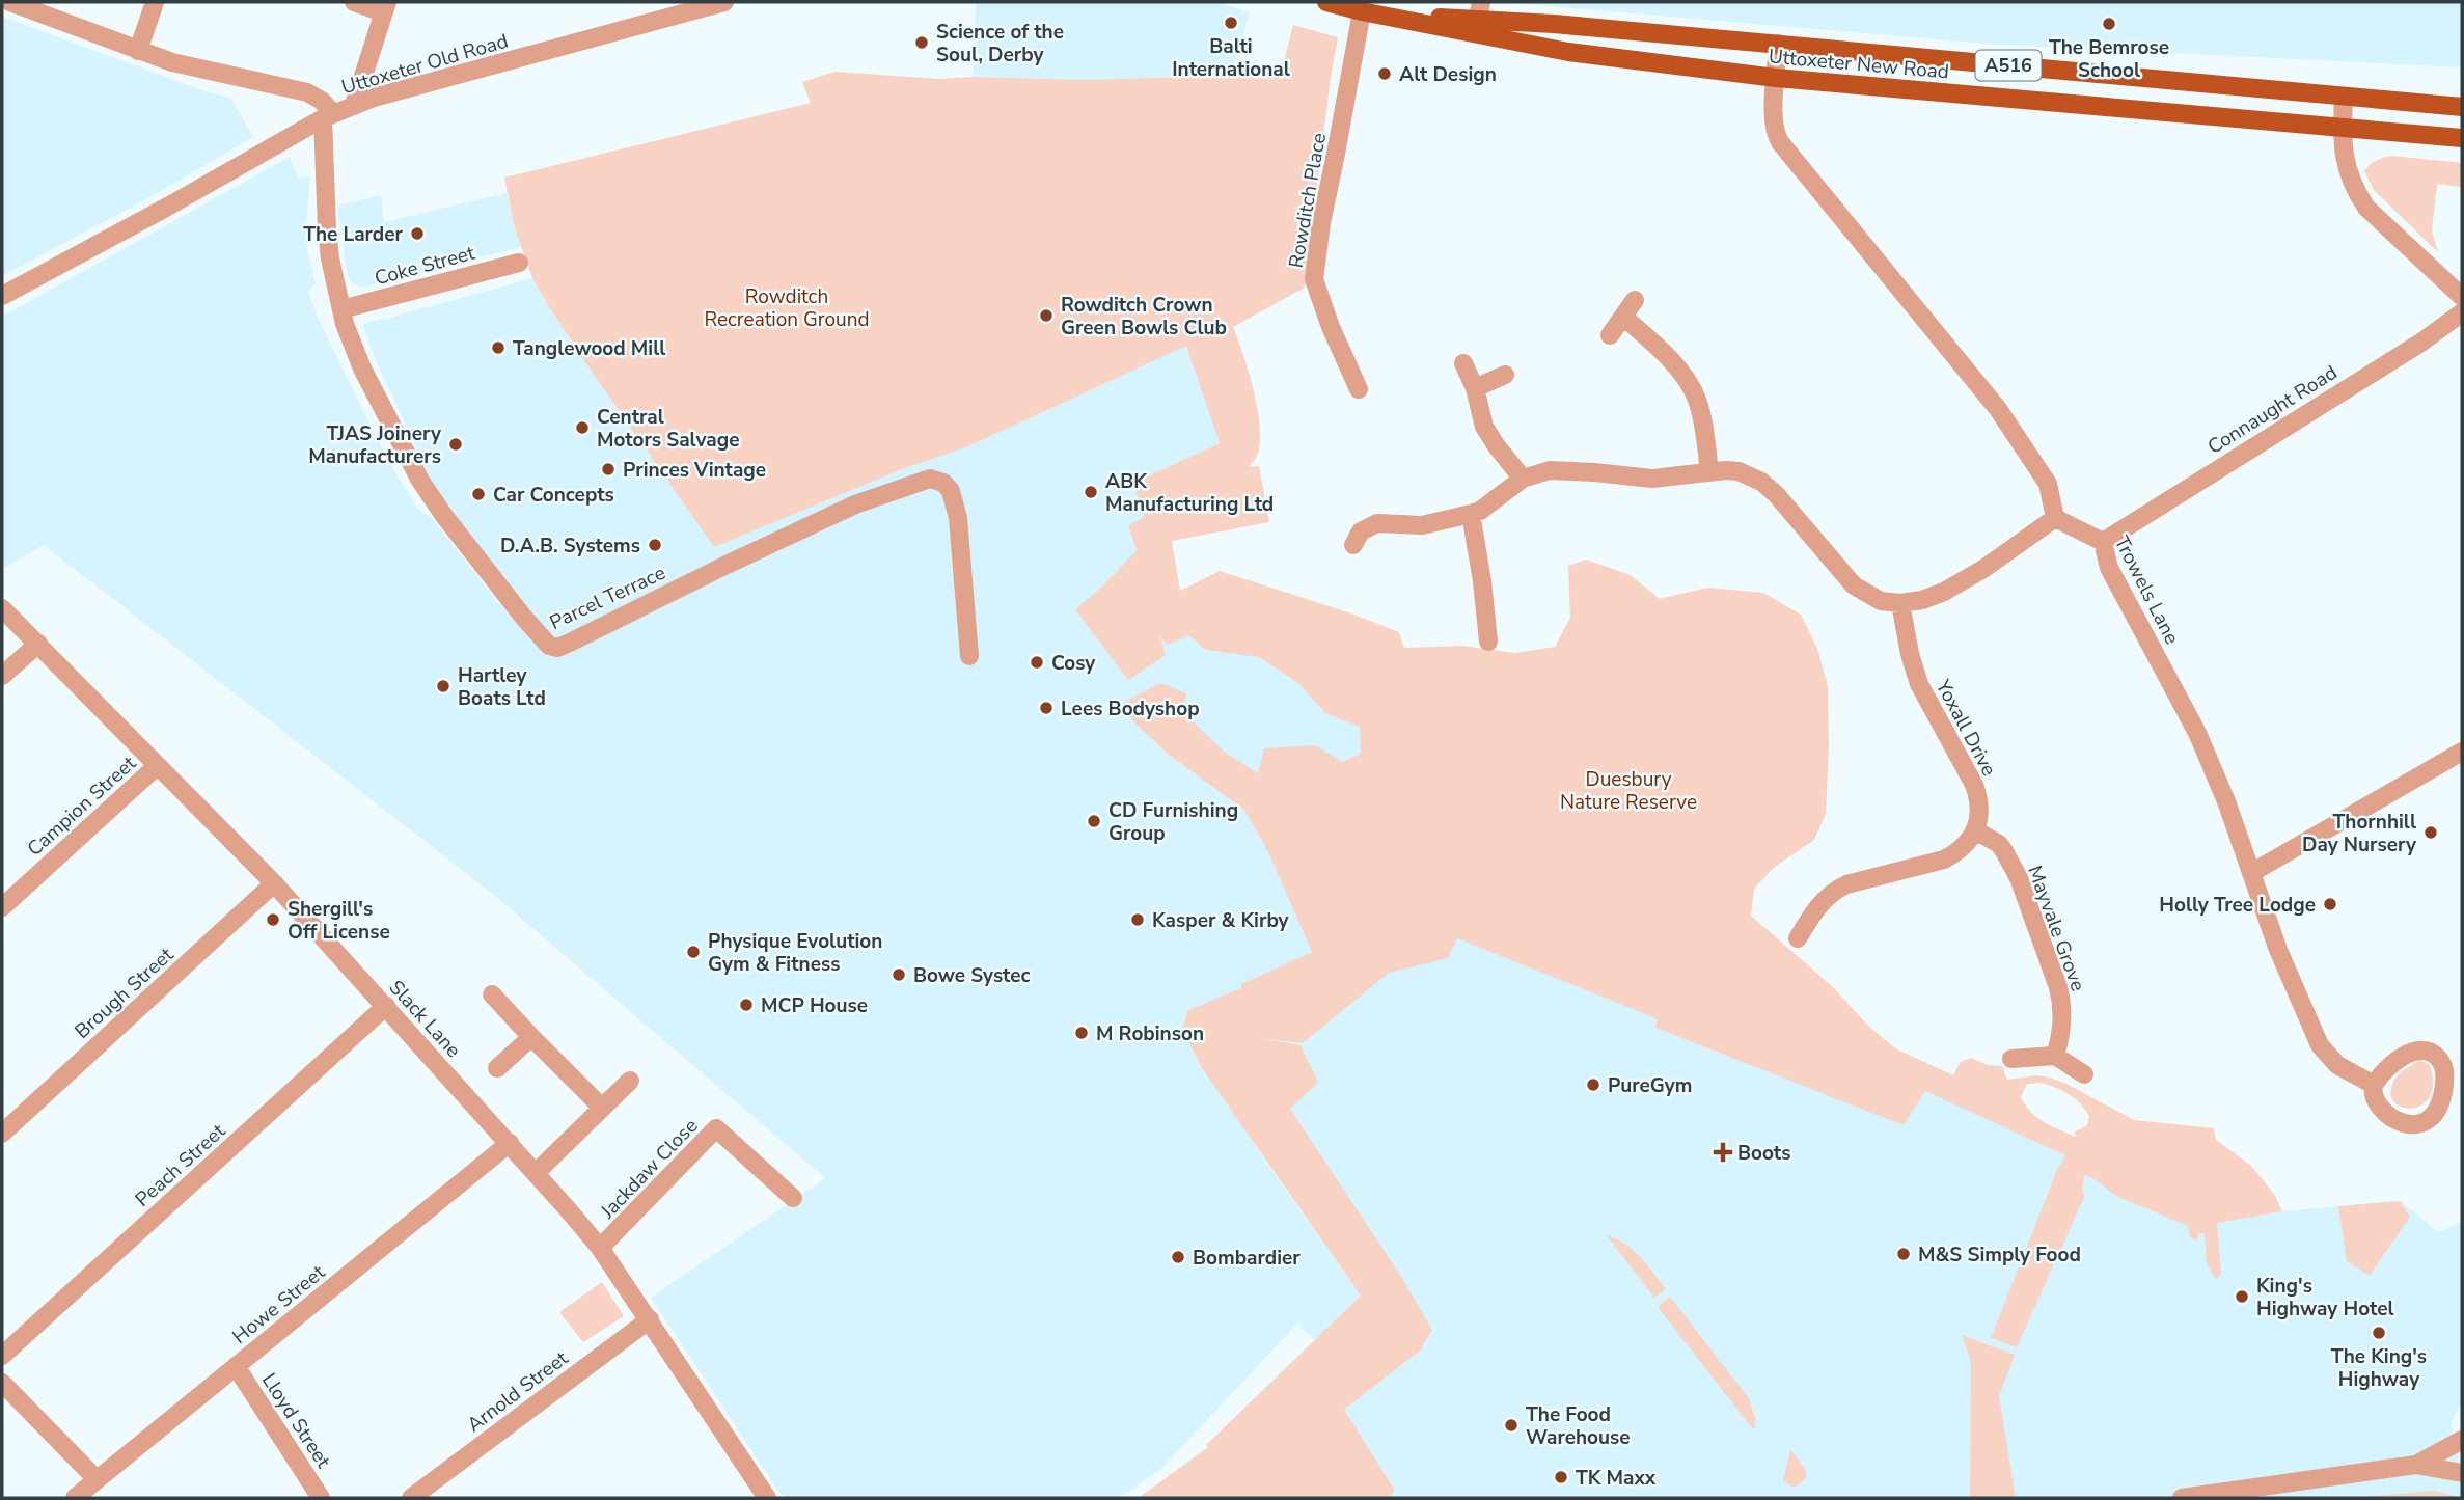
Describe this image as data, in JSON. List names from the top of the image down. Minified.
{"streets":{"main road":["Uttoxeter New Road","A516"],"street":["Uttoxeter Old Road","Rowditch Place","Coke Street","Connaught Road","Trowels Lane","Parcel Terrace","Yoxall Drive","Campion Street","Mayvale Grove","Brough Street","Slack Lane","Peach Street","Jackdaw Close","Howe Street","Arnold Street","Lloyd Street"]},"crossings":[["Uttoxeter Old Road","Parcel Terrace"],["Uttoxeter New Road","Rowditch Place"],["Coke Street","Parcel Terrace"],["Connaught Road","Trowels Lane"],["Yoxall Drive","Mayvale Grove"],["Campion Street","Slack Lane"],["Brough Street","Slack Lane"],["Slack Lane","Peach Street"],["Slack Lane","Jackdaw Close"],["Slack Lane","Howe Street"],["Slack Lane","Arnold Street"],["Howe Street","Lloyd Street"]],"parks":["Rowditch Recreation Ground","Duesbury Nature Reserve"],"places":{"other":["Balti International","The Bemrose School","Science of the Soul, Derby","Alt Design","The Larder","Rowditch Crown Green Bowls Club","Tanglewood Mill","Central Motors Salvage","TJAS Joinery Manufacturers","Princes Vintage","ABK Manufacturing Ltd","Car Concepts","D.A.B. Systems","Cosy","Hartley Boats Ltd","Lees Bodyshop","CD Furnishing Group","Thornhill Day Nursery","Holly Tree Lodge","Shergill's Off License","Kasper & Kirby","Physique Evolution Gym & Fitness","Bowe Systec","MCP House","M Robinson","PureGym","M&S Simply Food","Bombardier","King's Highway Hotel","The King's Highway","The Food Warehouse","TK Maxx"],"health":["Boots"]}}
